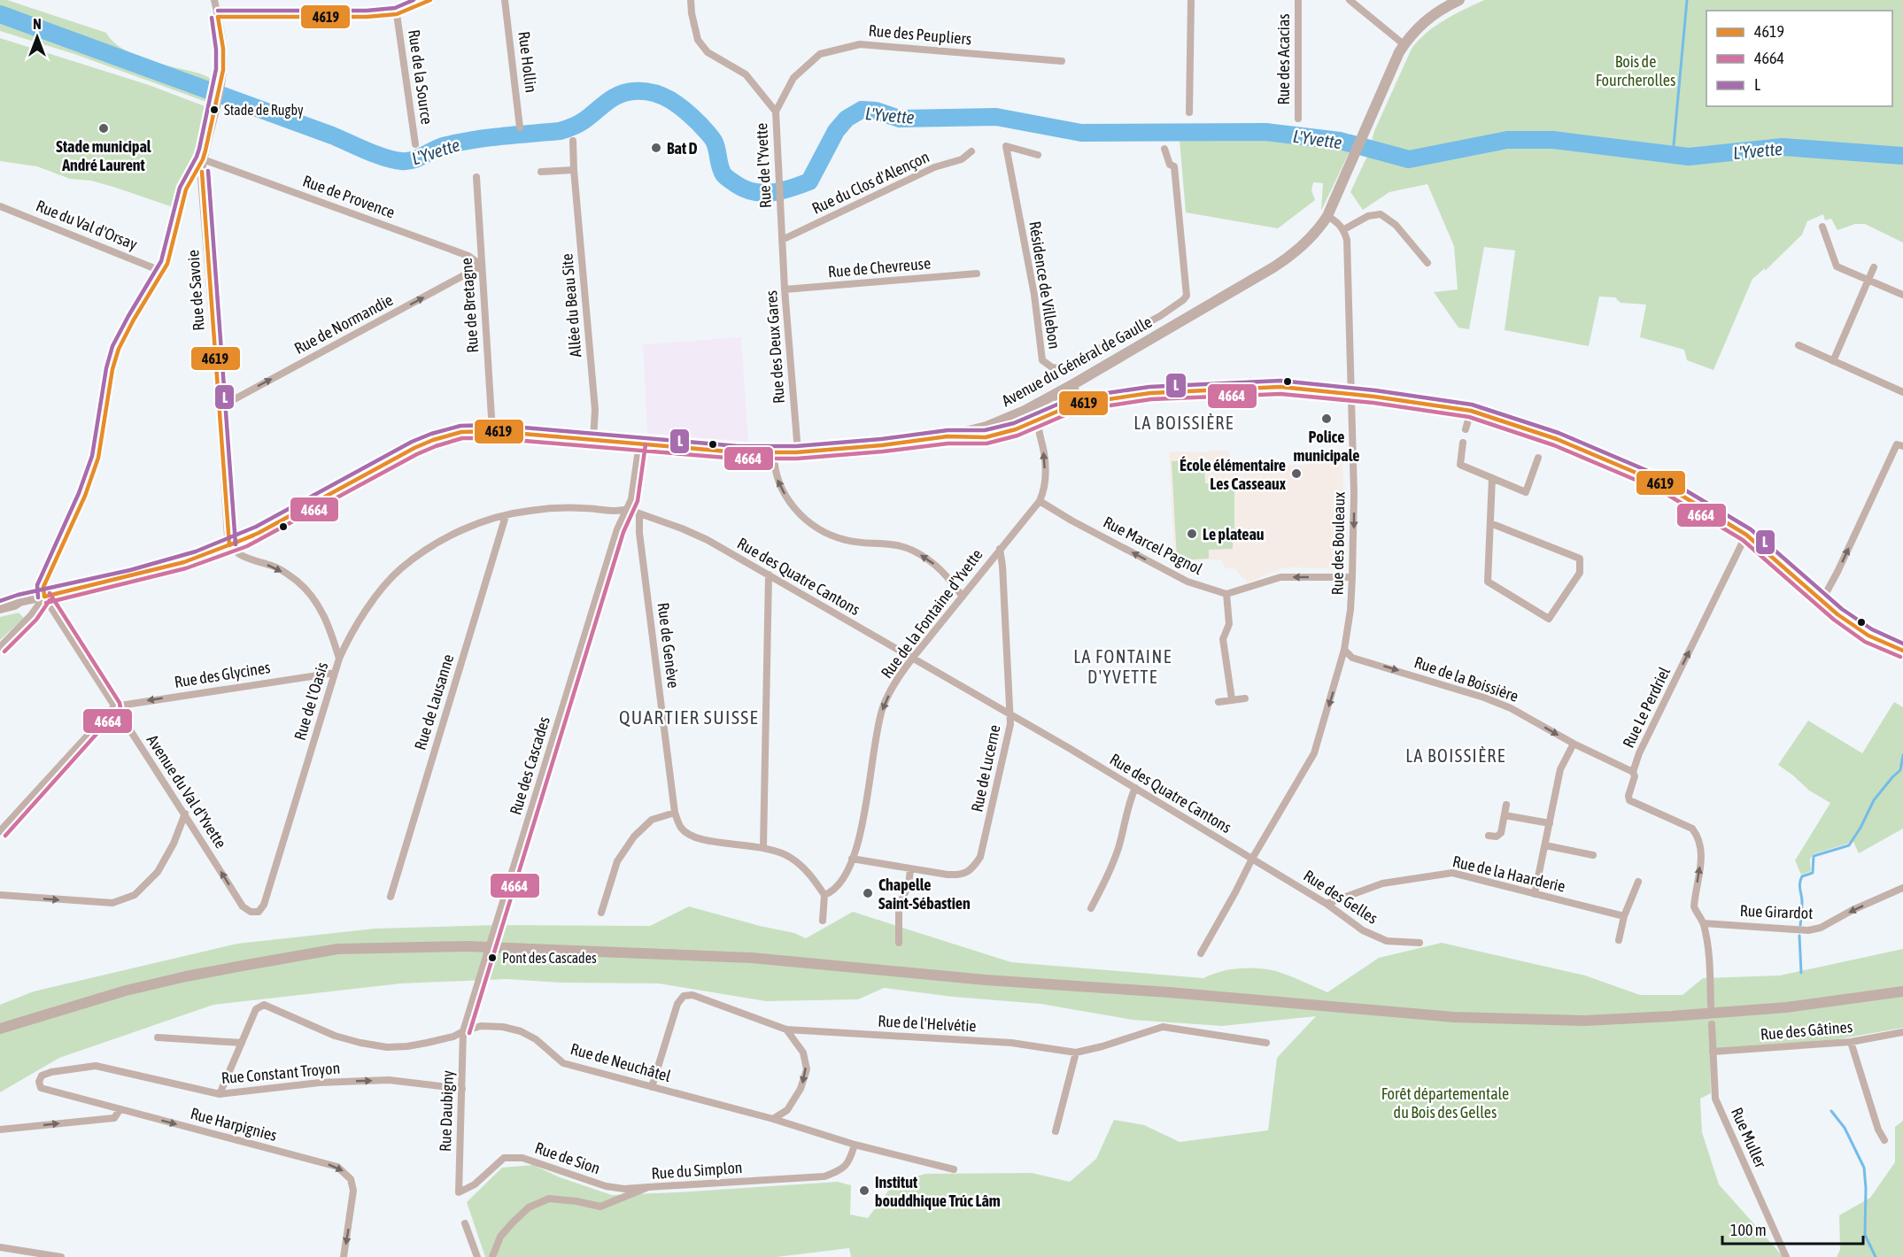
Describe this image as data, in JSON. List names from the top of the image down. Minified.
{"streets":{"main road":["Avenue du Général de Gaulle"],"street":["Rue des Peupliers","Rue des Acacias","Rue Hollin","Rue de la Source","Rue de l'Yvette","Rue du Clos d'Alençon","Rue de Provence","Rue du Val d'Orsay","Rue de Chevreuse","Résidence de Villebon","Rue de Savoie","Rue de Bretagne","Allée du Beau Site","Rue de Normandie","Rue des Deux Gares","Rue des Bouleaux","Rue Marcel Pagnol","Rue des Quatre Cantons","Rue de la Fontaine d’Yvette","Rue de Genève","Rue des Glycines","Rue de la Boissière","Rue de l’Oasis","Rue de Lausanne","Rue Le Perdriel","Rue des Cascades","Rue de Lucerne","Avenue du Val d'Yvette","Rue de la Haarderie","Rue des Gelles","Rue Girardot","Rue de l'Helvétie","Rue des Gâtines","Rue de Neuchâtel","Rue Constant Troyon","Rue Daubigny","Rue Harpignies","Rue Muller","Rue de Sion","Rue du Simplon"]},"crossings":[["Rue des Peupliers","Rue de l'Yvette"],["Rue de l'Yvette","Rue du Clos d'Alençon"],["Rue de l'Yvette","Rue des Deux Gares"],["Rue du Clos d'Alençon","Rue des Deux Gares"],["Rue de Provence","Rue de Savoie"],["Rue de Provence","Rue de Bretagne"],["Rue de Provence","Rue de Normandie"],["Rue de Chevreuse","Rue des Deux Gares"],["Rue de Savoie","Rue de Normandie"],["Rue de Savoie","Avenue du Général de Gaulle"],["Rue de Savoie","Rue de l’Oasis"],["Rue de Bretagne","Rue de Normandie"],["Rue de Bretagne","Avenue du Général de Gaulle"],["Allée du Beau Site","Avenue du Général de Gaulle"],["Rue des Deux Gares","Avenue du Général de Gaulle"],["Avenue du Général de Gaulle","Rue de l’Oasis"],["Avenue du Général de Gaulle","Rue des Cascades"],["Avenue du Général de Gaulle","Avenue du Val d'Yvette"],["Rue des Bouleaux","Rue des Quatre Cantons"],["Rue des Bouleaux","Rue de la Boissière"],["Rue des Bouleaux","Rue des Gelles"],["Rue Marcel Pagnol","Rue de la Fontaine d’Yvette"],["Rue des Quatre Cantons","Rue de la Fontaine d’Yvette"],["Rue des Quatre Cantons","Rue de Genève"],["Rue des Quatre Cantons","Rue de l’Oasis"],["Rue des Quatre Cantons","Rue de Lausanne"],["Rue des Quatre Cantons","Rue des Cascades"],["Rue des Quatre Cantons","Rue de Lucerne"],["Rue des Quatre Cantons","Rue des Gelles"],["Rue de la Fontaine d’Yvette","Rue de Lucerne"],["Rue des Glycines","Rue de l’Oasis"],["Rue des Glycines","Avenue du Val d'Yvette"],["Rue de la Boissière","Rue Le Perdriel"],["Rue de l’Oasis","Avenue du Val d'Yvette"],["Rue Le Perdriel","Rue Girardot"],["Rue des Cascades","Rue de Neuchâtel"],["Rue des Cascades","Rue Daubigny"],["Rue de la Haarderie","Rue des Gelles"],["Rue de l'Helvétie","Rue de Neuchâtel"],["Rue des Gâtines","Rue Muller"],["Rue de Neuchâtel","Rue Constant Troyon"],["Rue de Neuchâtel","Rue Daubigny"],["Rue de Neuchâtel","Rue du Simplon"],["Rue Constant Troyon","Rue Daubigny"],["Rue Constant Troyon","Rue Harpignies"],["Rue Daubigny","Rue de Sion"],["Rue de Sion","Rue du Simplon"]],"one_way":["Rue de Normandie","Rue des Bouleaux","Rue Marcel Pagnol","Rue des Glycines","Rue de la Boissière","Rue de l’Oasis","Rue Le Perdriel","Rue Girardot","Rue Constant Troyon","Rue Harpignies"],"districts":["LA BOISSIÈRE","LA FONTAINE D'YVETTE","QUARTIER SUISSE","LA BOISSIÈRE"],"water":["L'Yvette"],"parks":["Bois de Fourcherolles","Forêt départementale du Bois des Gelles"],"places":["Stade de Rugby","Stade municipal André Laurent","Bat D","Police municipale","École élémentaire Les Casseaux","Le plateau","Chapelle Saint-Sébastien","Pont des Cascades","Institut bouddhique Trúc Lâm"],"lines":["transit line 4619","transit line L","transit line 4664"],"legend":["4619","4664","L"],"scale_bar":"100 m","north":"top"}
